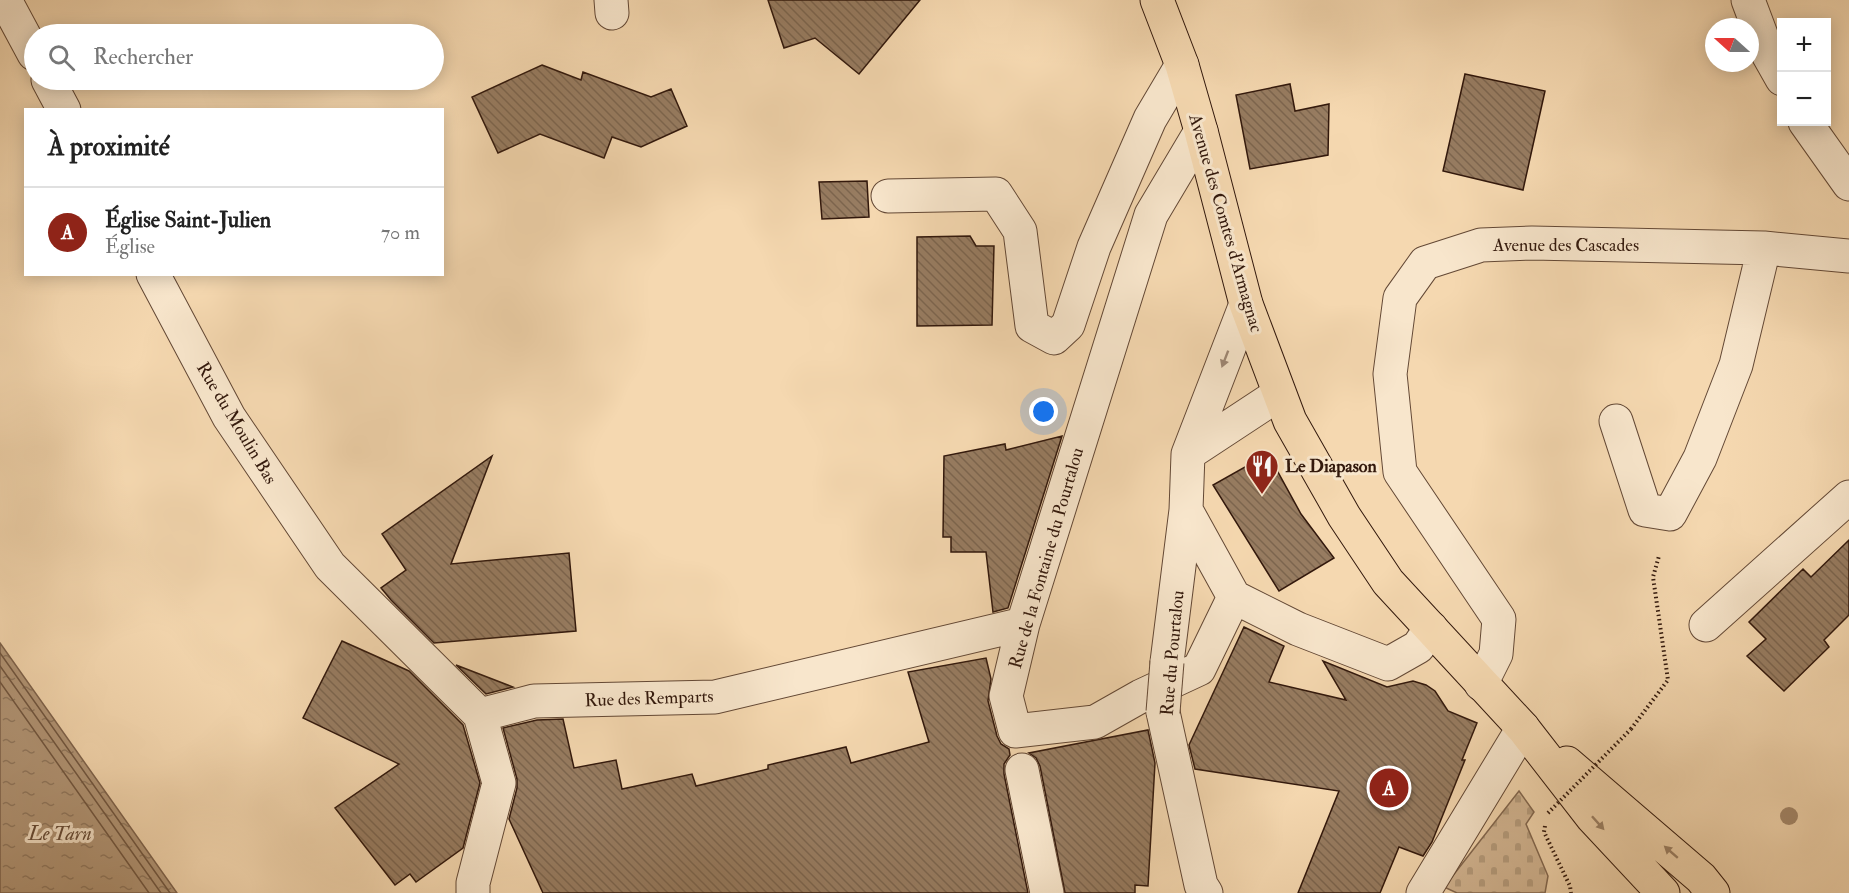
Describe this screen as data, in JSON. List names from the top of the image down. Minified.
{"streets":{"main road":["Avenue des Comtes d'Armagnac"],"street":["Avenue des Cascades","Rue du Moulin Bas","Rue de la Fontaine du Pourtalou","Rue du Pourtalou","Rue des Remparts"]},"crossings":[["Avenue des Comtes d'Armagnac","Avenue des Cascades"],["Avenue des Comtes d'Armagnac","Rue de la Fontaine du Pourtalou"],["Avenue des Comtes d'Armagnac","Rue du Pourtalou"],["Rue du Moulin Bas","Rue des Remparts"],["Rue de la Fontaine du Pourtalou","Rue des Remparts"]],"water":["Le Tarn"],"places":{"restaurant":["Le Diapason"]},"north":"left","page":{"map_buttons":["+","−"],"search":"Rechercher","heading":"À proximité","list":[{"mark":"A","name":"Église Saint-Julien","note":"Église","value":"70 m"}],"pins":"A"}}
